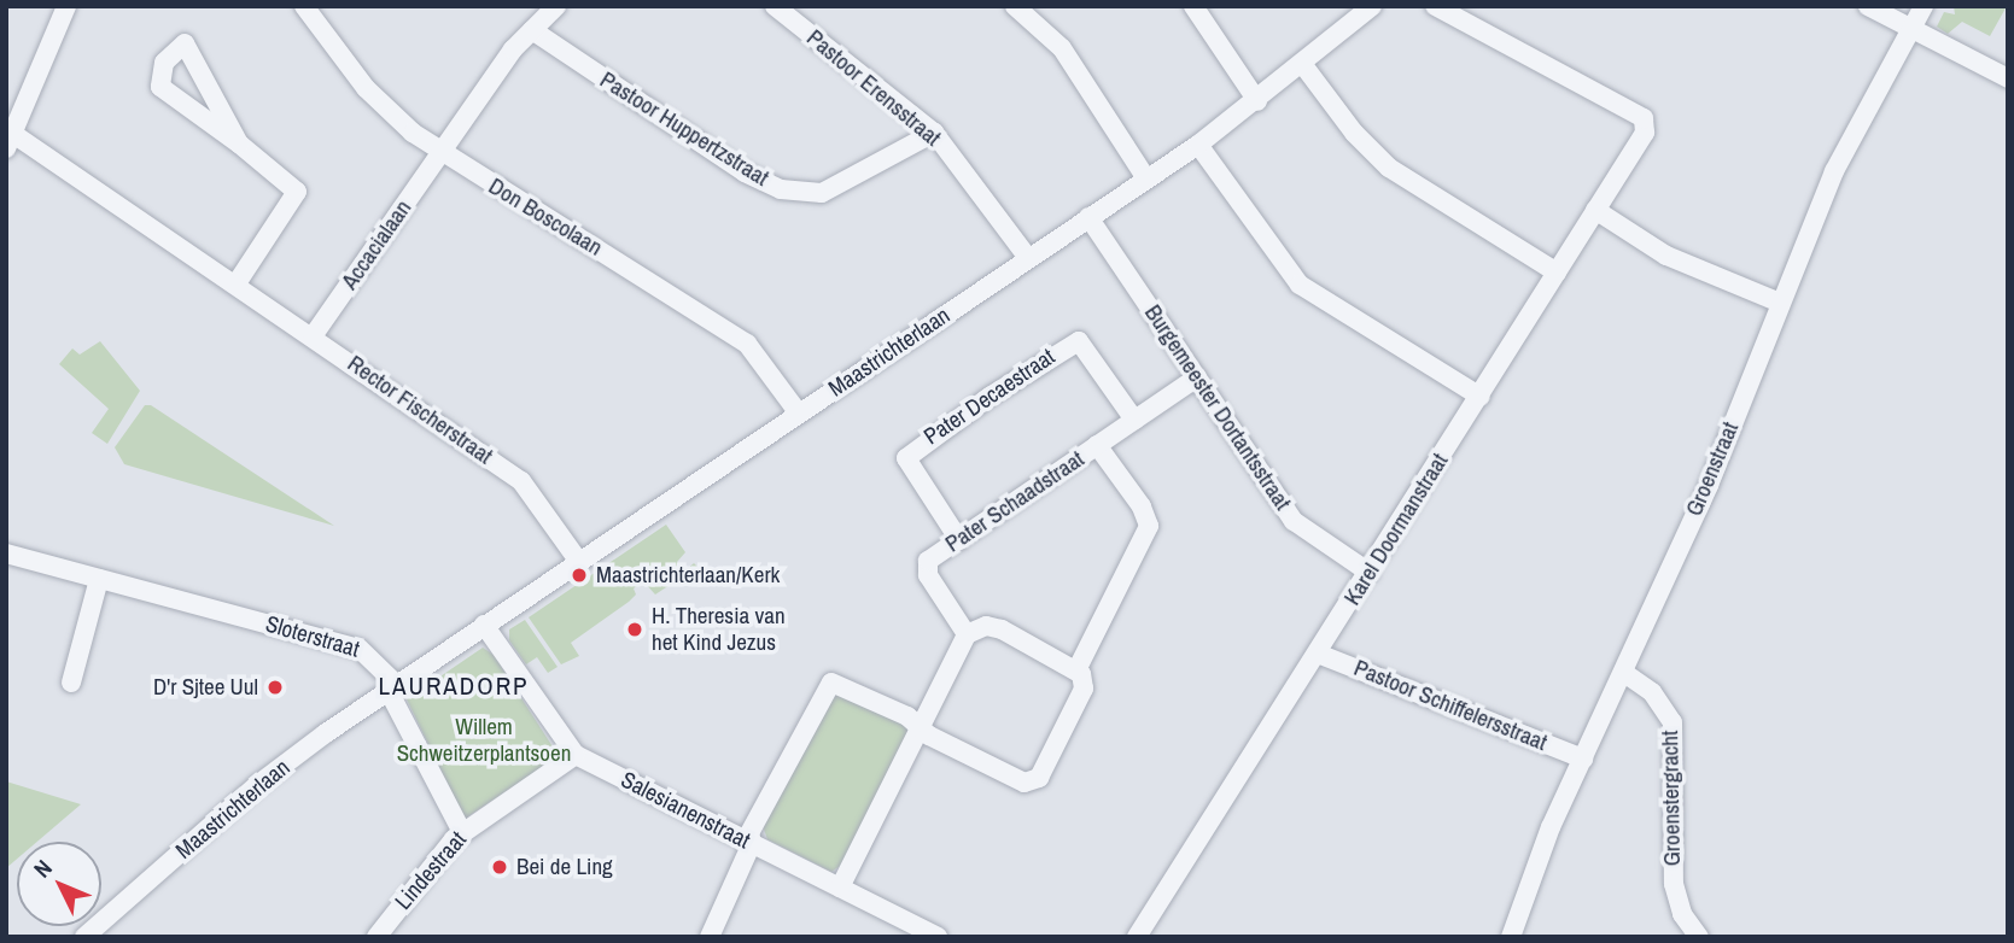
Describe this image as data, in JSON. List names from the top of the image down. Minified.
{"streets":{"street":["Pastoor Erensstraat","Pastoor Huppertzstraat","Don Boscolaan","Accacialaan","Maastrichterlaan","Pater Decaestraat","Burgemeester Dortantsstraat","Rector Fischerstraat","Groenstraat","Pater Schaadstraat","Karel Doormanstraat","Sloterstraat","Pastoor Schiffelersstraat","Groenstergracht","Salesianenstraat","Lindestraat"]},"crossings":[["Pastoor Erensstraat","Pastoor Huppertzstraat"],["Pastoor Erensstraat","Maastrichterlaan"],["Pastoor Huppertzstraat","Accacialaan"],["Don Boscolaan","Accacialaan"],["Don Boscolaan","Maastrichterlaan"],["Accacialaan","Rector Fischerstraat"],["Maastrichterlaan","Burgemeester Dortantsstraat"],["Maastrichterlaan","Rector Fischerstraat"],["Maastrichterlaan","Sloterstraat"],["Maastrichterlaan","Salesianenstraat"],["Pater Decaestraat","Pater Schaadstraat"],["Burgemeester Dortantsstraat","Pater Schaadstraat"],["Burgemeester Dortantsstraat","Karel Doormanstraat"],["Groenstraat","Pastoor Schiffelersstraat"],["Groenstraat","Groenstergracht"],["Karel Doormanstraat","Pastoor Schiffelersstraat"],["Sloterstraat","Lindestraat"],["Salesianenstraat","Lindestraat"]],"districts":["LAURADORP"],"parks":["Willem Schweitzerplantsoen"],"places":["Maastrichterlaan/Kerk","H. Theresia van het Kind Jezus","D'r Sjtee Uul","Bei de Ling"],"north":"top left"}
